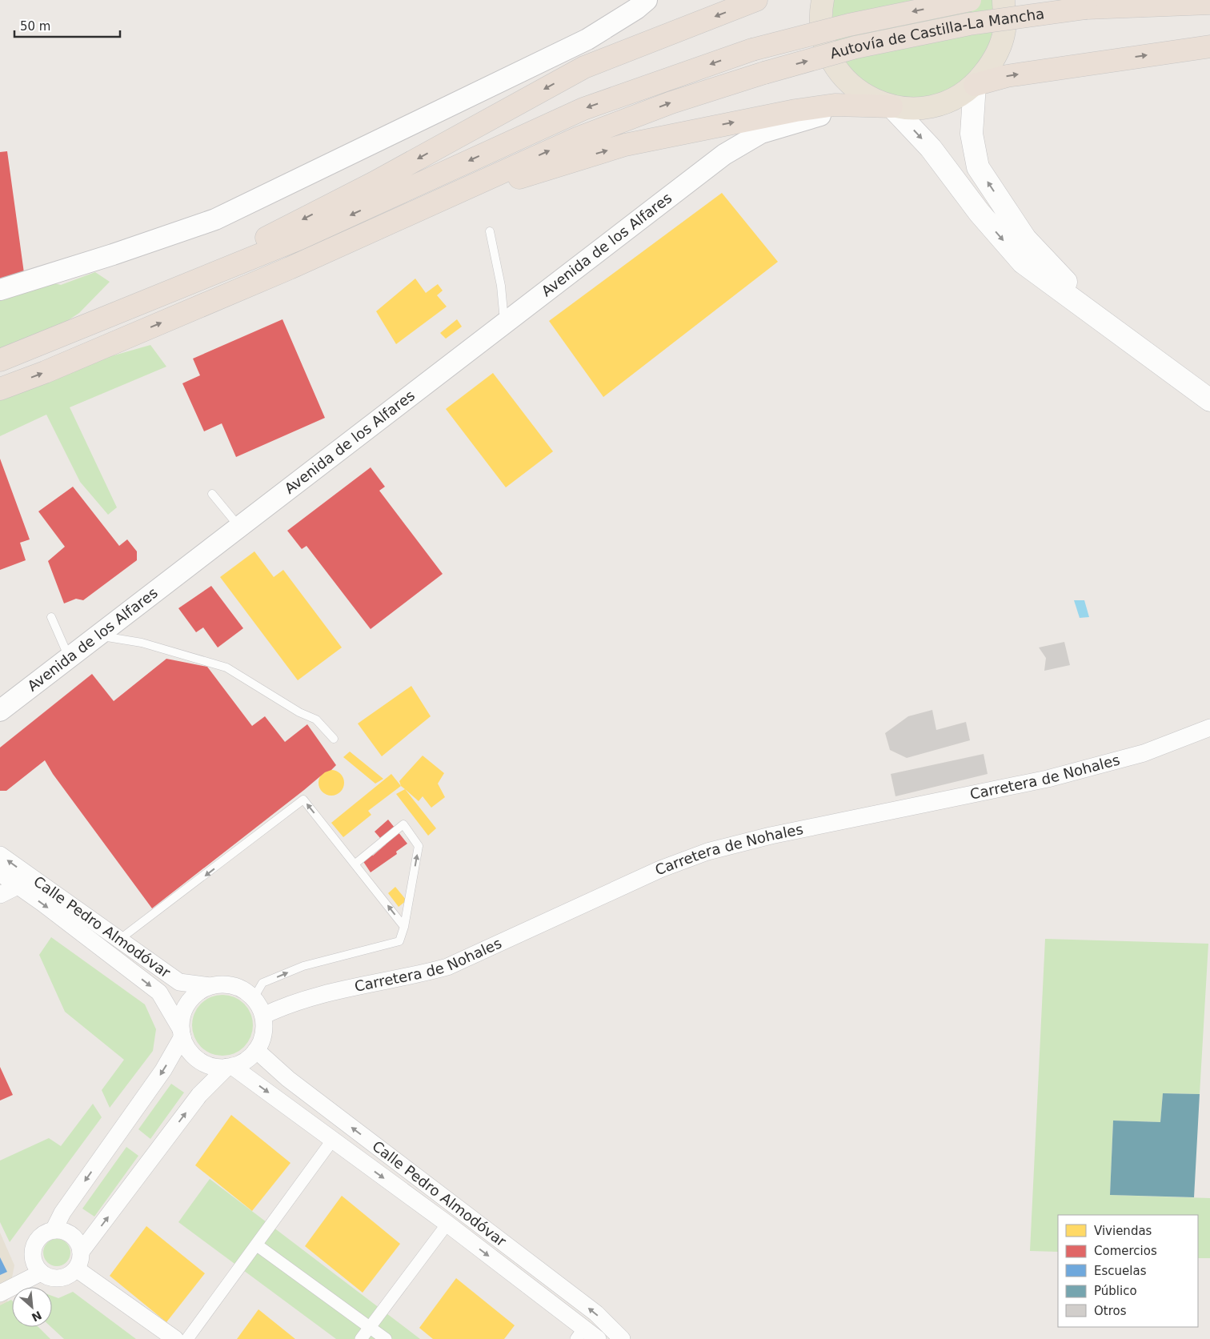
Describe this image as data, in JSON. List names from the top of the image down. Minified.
{"streets":{"highway":["Autovía de Castilla-La Mancha"],"street":["Avenida de los Alfares","Carretera de Nohales","Calle Pedro Almodóvar"]},"crossings":[["Carretera de Nohales","Calle Pedro Almodóvar"]],"legend":["Viviendas","Comercios","Escuelas","Público","Otros"],"scale_bar":"50 m","north":"bottom right"}
